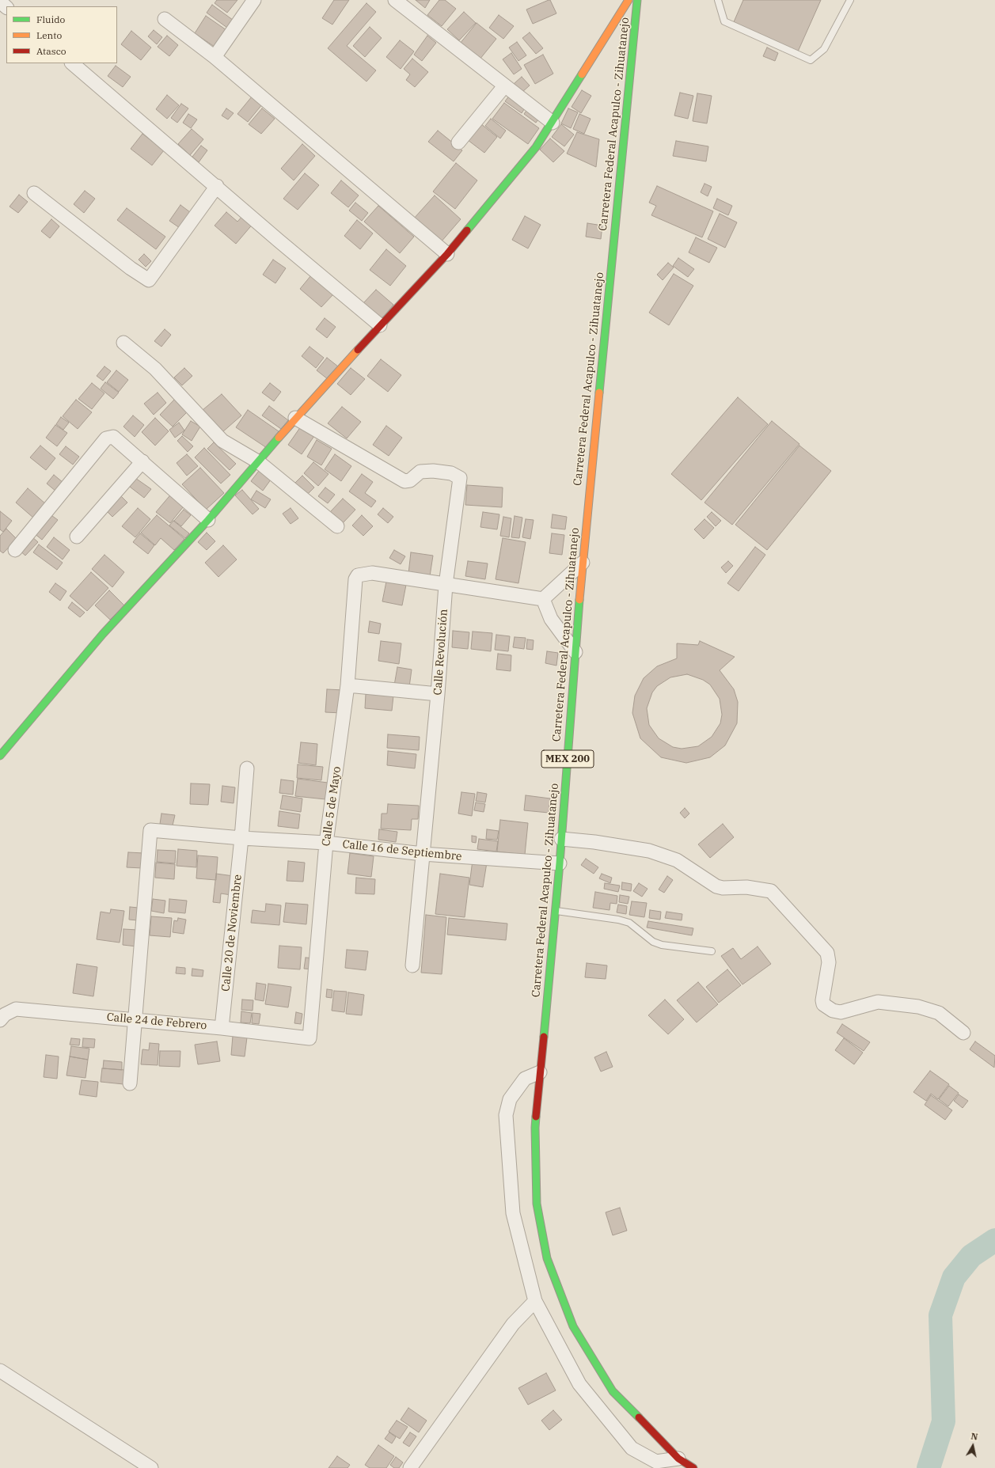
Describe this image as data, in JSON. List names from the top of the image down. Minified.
{"streets":{"main road":["Carretera Federal Acapulco - Zihuatanejo","MEX 200"],"street":["Calle Revolución","Calle 5 de Mayo","Calle 16 de Septiembre","Calle 20 de Noviembre","Calle 24 de Febrero"]},"crossings":[["Carretera Federal Acapulco - Zihuatanejo","Calle 16 de Septiembre"],["Calle Revolución","Calle 5 de Mayo"],["Calle Revolución","Calle 16 de Septiembre"],["Calle 5 de Mayo","Calle 16 de Septiembre"],["Calle 5 de Mayo","Calle 24 de Febrero"],["Calle 16 de Septiembre","Calle 20 de Noviembre"],["Calle 16 de Septiembre","Calle 24 de Febrero"],["Calle 20 de Noviembre","Calle 24 de Febrero"]],"legend":["Fluido","Lento","Atasco"],"north":"top"}
